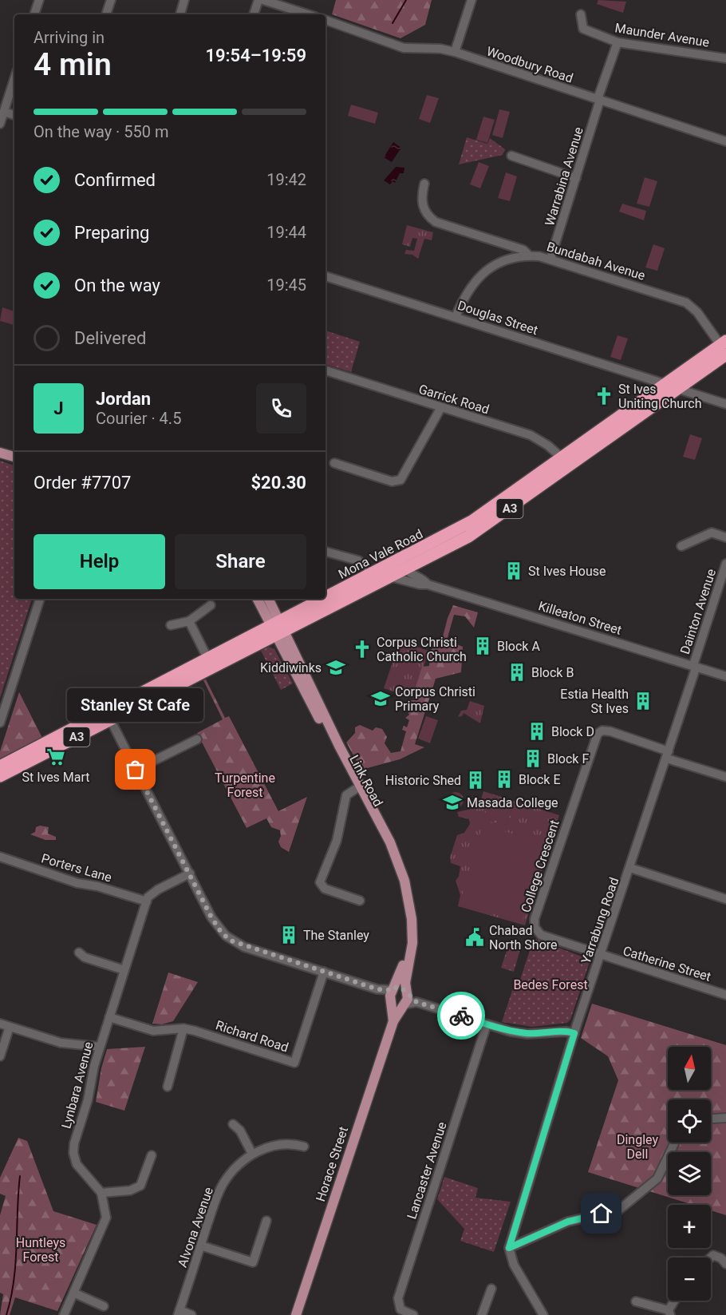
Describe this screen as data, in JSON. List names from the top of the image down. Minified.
{"streets":{"highway":["A3","Mona Vale Road"],"main road":["Link Road","Horace Street"],"street":["Maunder Avenue","Woodbury Road","Warrabina Avenue","Bundabah Avenue","Douglas Street","Garrick Road","Dainton Avenue","Killeaton Street","College Crescent","Porters Lane","Yarrabung Road","Catherine Street","Richard Road","Lynbara Avenue","Lancaster Avenue","Alvona Avenue"]},"crossings":[["Maunder Avenue","Warrabina Avenue"],["Woodbury Road","Warrabina Avenue"],["Warrabina Avenue","Bundabah Avenue"],["Bundabah Avenue","Mona Vale Road"],["Douglas Street","Mona Vale Road"],["Garrick Road","Mona Vale Road"],["Mona Vale Road","Killeaton Street"],["Mona Vale Road","Link Road"],["Dainton Avenue","Killeaton Street"],["Dainton Avenue","Yarrabung Road"],["Killeaton Street","Yarrabung Road"],["Link Road","Horace Street"],["College Crescent","Yarrabung Road"],["College Crescent","Catherine Street"],["Porters Lane","Lynbara Avenue"],["Yarrabung Road","Catherine Street"],["Richard Road","Lynbara Avenue"]],"parks":["Turpentine Forest","Bedes Forest","Dingley Dell","Huntleys Forest"],"places":{"church":["St Ives Uniting Church","Corpus Christi Catholic Church"],"building":["St Ives House","Block A","Block B","Estia Health St Ives","Block D","Block F","Block E","Historic Shed","The Stanley"],"school or university":["Kiddiwinks","Corpus Christi Primary","Masada College"],"supermarket":["St Ives Mart"],"other":["Stanley St Cafe"],"public building":["Chabad North Shore"]},"north":"top","page":{"heading":["4 min","Arriving in","19:54–19:59"],"panel":["Jordan","Courier · 4.5","Order #7707","$20.30"],"bar":"On the way · 550 m","list":[["Confirmed","19:42"],["Preparing","19:44"],["On the way","19:45"],"Delivered"],"round":"J","buttons":["Help","Share"],"bubble":"Stanley St Cafe","map_buttons":["+","−"]}}
